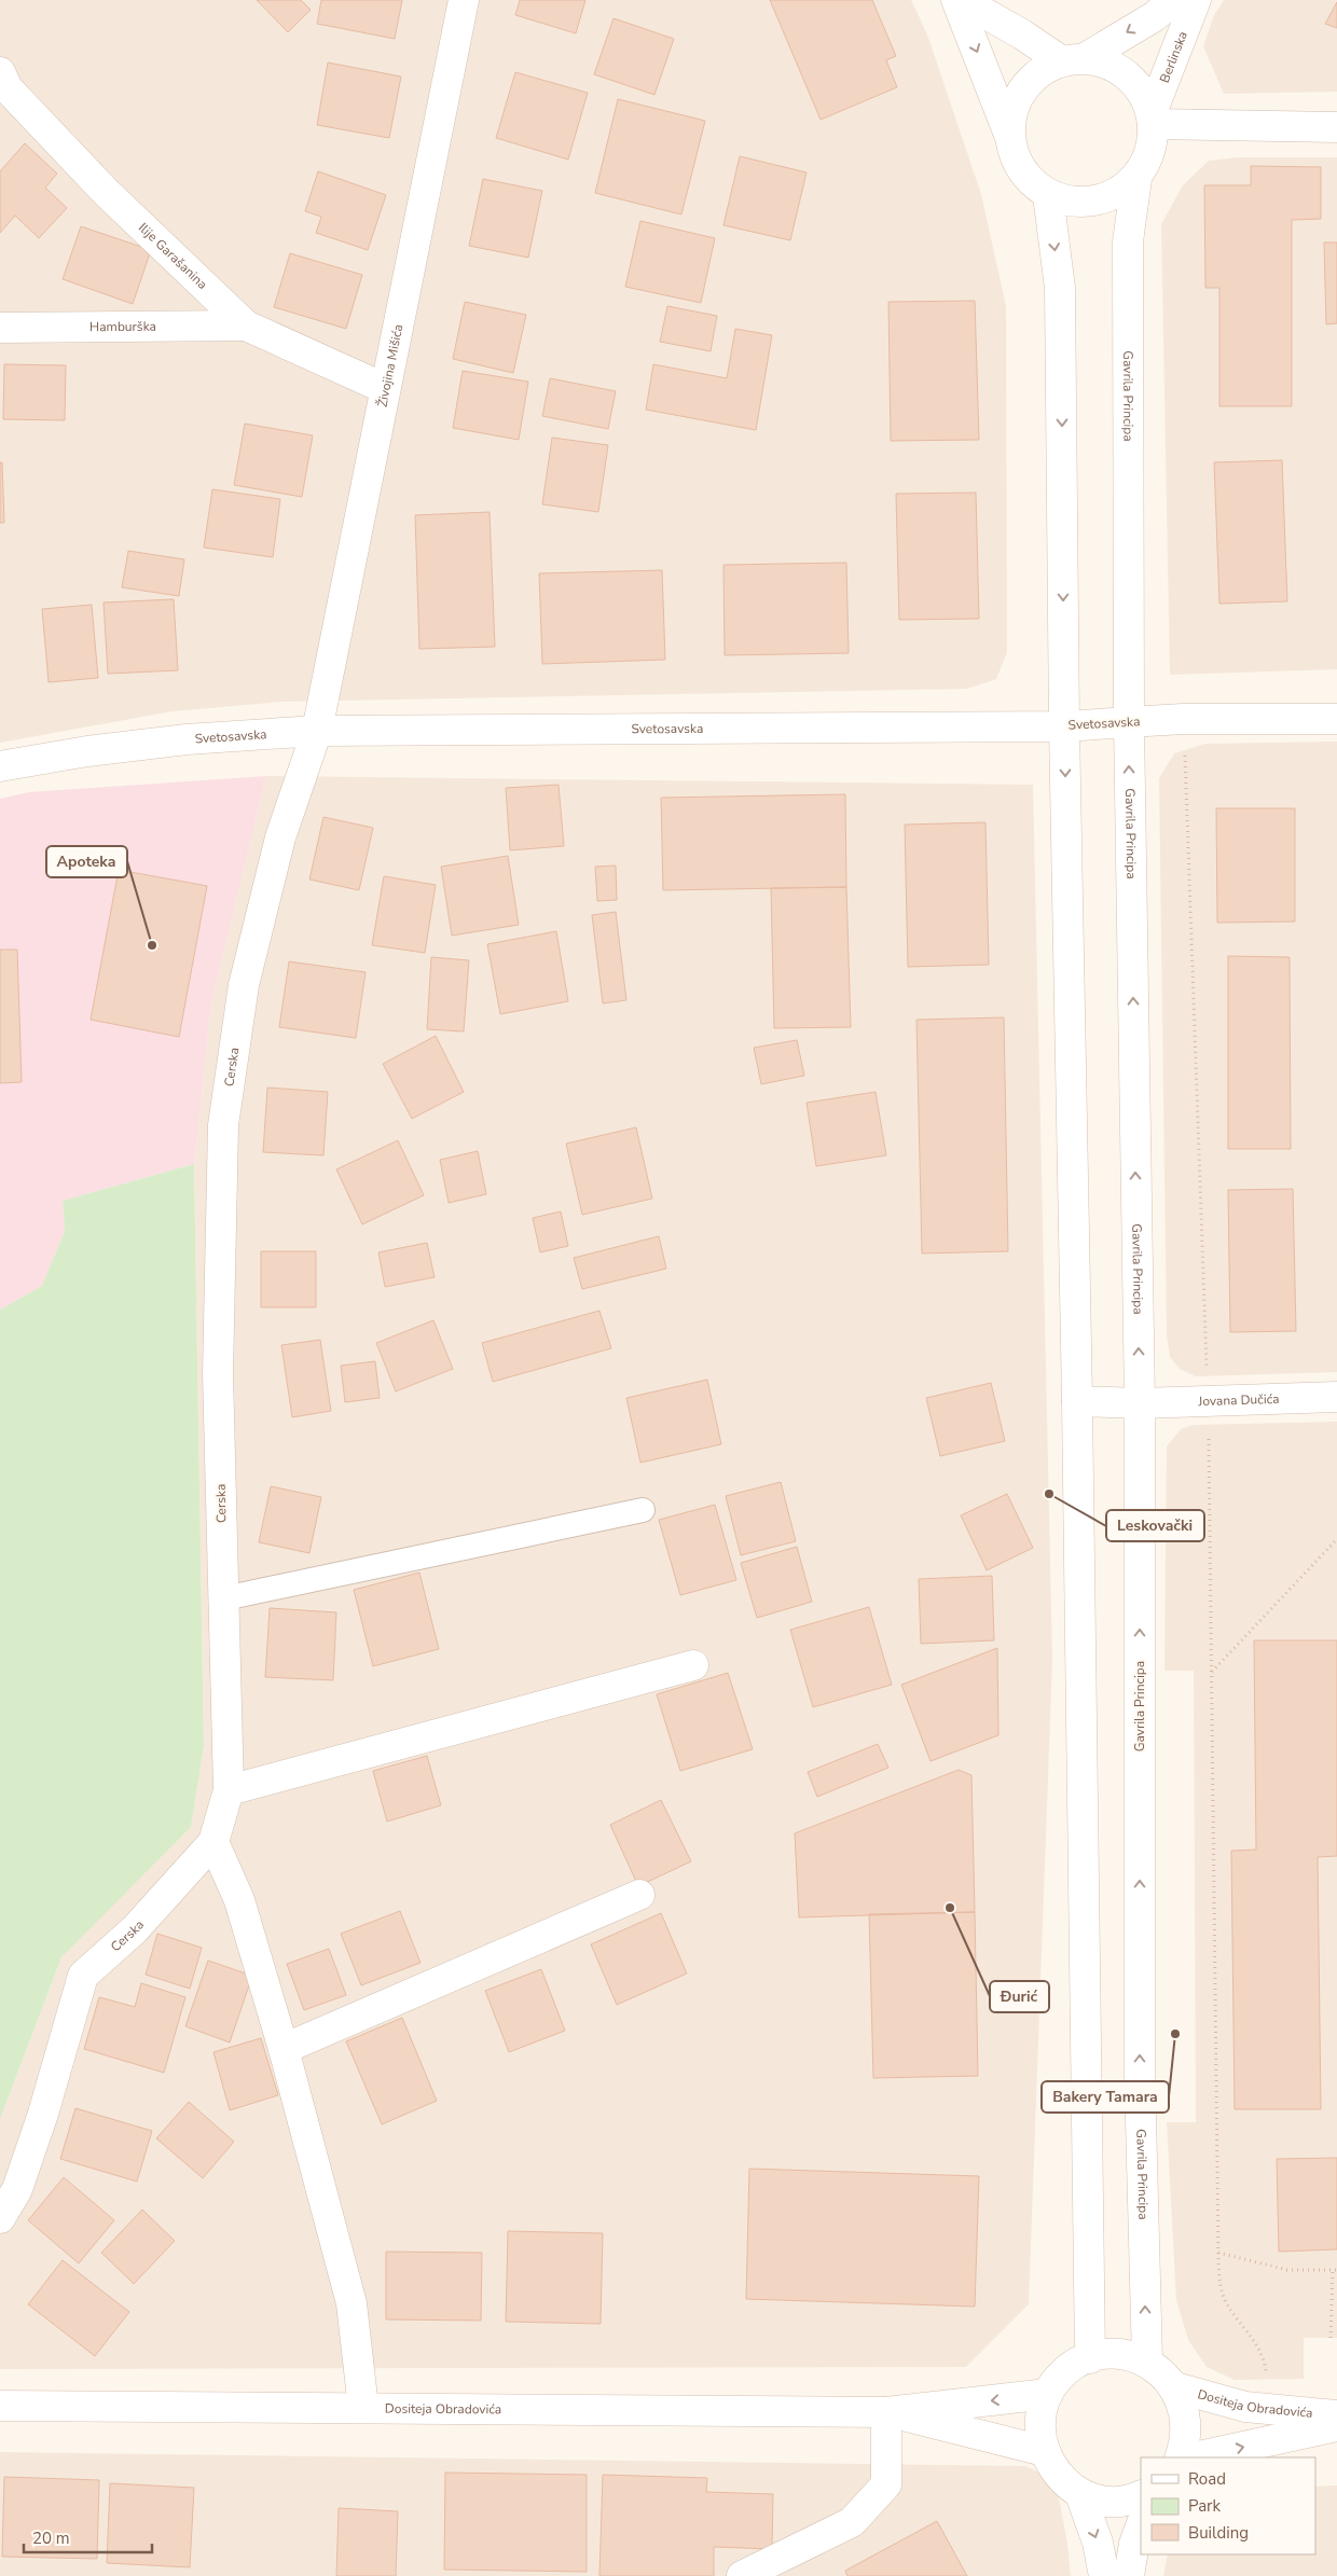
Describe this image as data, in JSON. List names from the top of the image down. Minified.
{"streets":{"street":["Berlinska","Ilije Garašanina","Hamburška","Živojina Mišića","Gavrila Principa","Svetosavska","Cerska","Jovana Dučića","Dositeja Obradovića"]},"crossings":[["Berlinska","Gavrila Principa"],["Ilije Garašanina","Hamburška"],["Ilije Garašanina","Živojina Mišića"],["Živojina Mišića","Svetosavska"],["Živojina Mišića","Cerska"],["Gavrila Principa","Svetosavska"],["Gavrila Principa","Jovana Dučića"],["Svetosavska","Cerska"]],"places":["Apoteka","Leskovački","Đurić","Bakery Tamara"],"legend":["Road","Park","Building"],"scale_bar":"20 m"}
